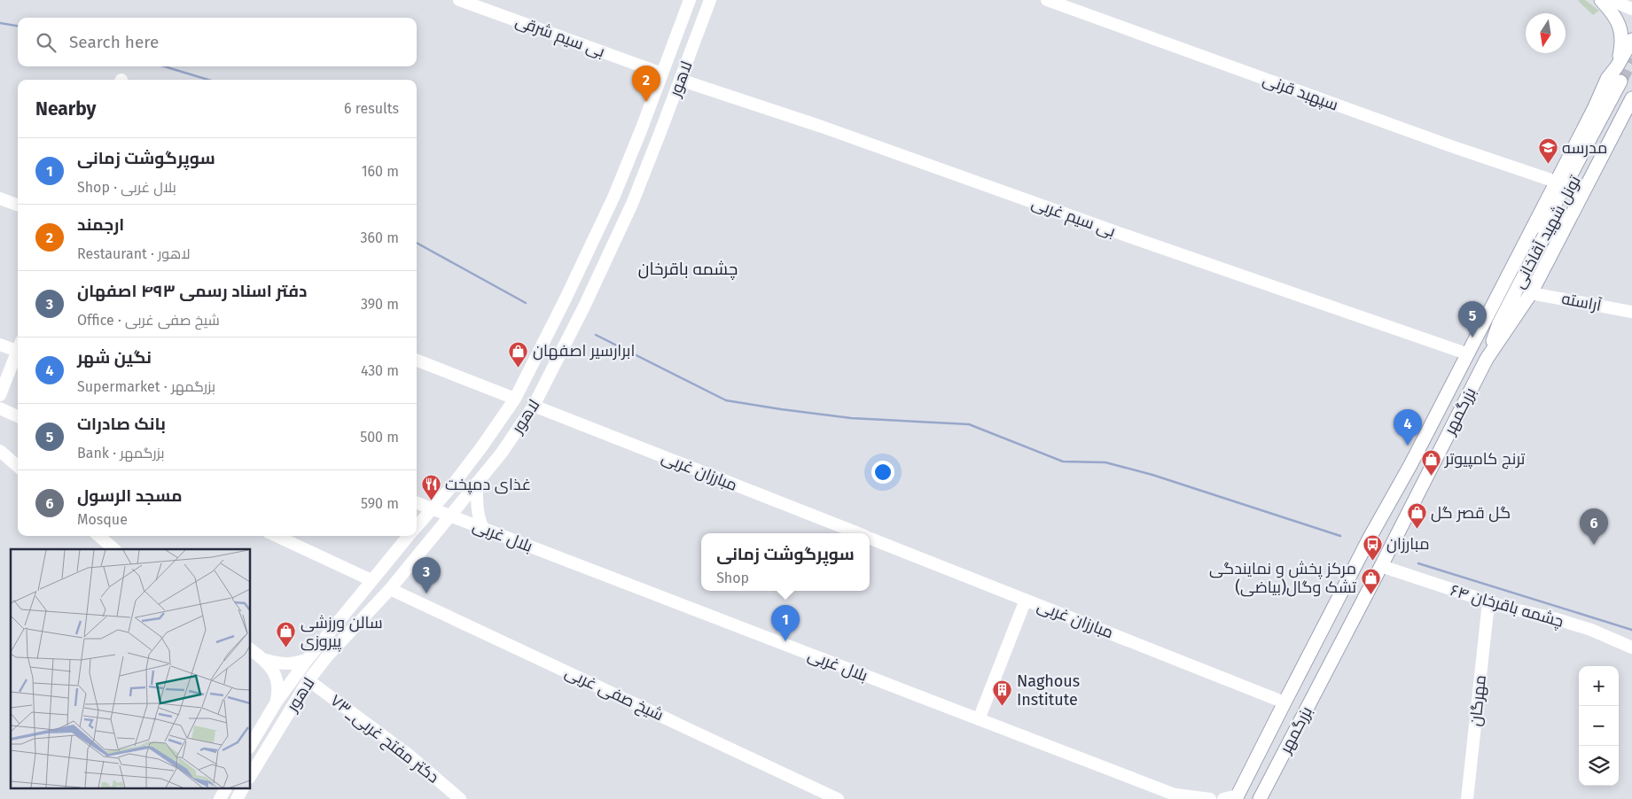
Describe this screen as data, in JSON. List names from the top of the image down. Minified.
{"streets":{"main road":["تونل شهید آقاخانی","بزرگمهر"],"street":["بی سیم شرقی","لاهور","سپهبد قرنی","بی سیم غربی","آراسته","مبارزان غربی","بلال غربی","چشمه باقرخان ۶۴","شیخ صفی غربی","مهرگان","۷۳_دکتر مفتح غربی"]},"crossings":[["بی سیم شرقی","لاهور"],["لاهور","بی سیم غربی"],["لاهور","مبارزان غربی"],["لاهور","بلال غربی"],["لاهور","شیخ صفی غربی"],["لاهور","۷۳_دکتر مفتح غربی"],["سپهبد قرنی","بزرگمهر"],["بی سیم غربی","بزرگمهر"],["تونل شهید آقاخانی","بزرگمهر"],["آراسته","بزرگمهر"],["بزرگمهر","مبارزان غربی"],["بزرگمهر","چشمه باقرخان ۶۴"],["چشمه باقرخان ۶۴","مهرگان"]],"districts":["چشمه باقرخان"],"places":{"school or university":["مدرسه"],"shop":["ابرارسیر اصفهان","ترنج کامپیوتر","گل قصر گل","مرکز پخش و نمایندگی تشک وگال(بیاضی)","سالن ورزشی پیروزی"],"restaurant":["غذای دمپخت"],"bus stop":["مبارزان"],"building":["Naghous Institute"]},"north":"bottom","page":{"search":"Search here","pins":["2","5","4","6","3","1"],"heading":["Nearby","6 results"],"list":[{"mark":"1","name":"سوپرگوشت زمانی","note":"Shop · بلال غربی","value":"160 m"},{"mark":"2","name":"ارجمند","note":"Restaurant · لاهور","value":"360 m"},{"mark":"3","name":"دفتر اسناد رسمی ۴۹۳ اصفهان","note":"Office · شیخ صفی غربی","value":"390 m"},{"mark":"4","name":"نگین شهر","note":"Supermarket · بزرگمهر","value":"430 m"},{"mark":"5","name":"بانک صادرات","note":"Bank · بزرگمهر","value":"500 m"},{"mark":"6","name":"مسجد الرسول","note":"Mosque","value":"590 m"}],"popup":["سوپرگوشت زمانی","Shop"],"map_buttons":["+","−"]}}
